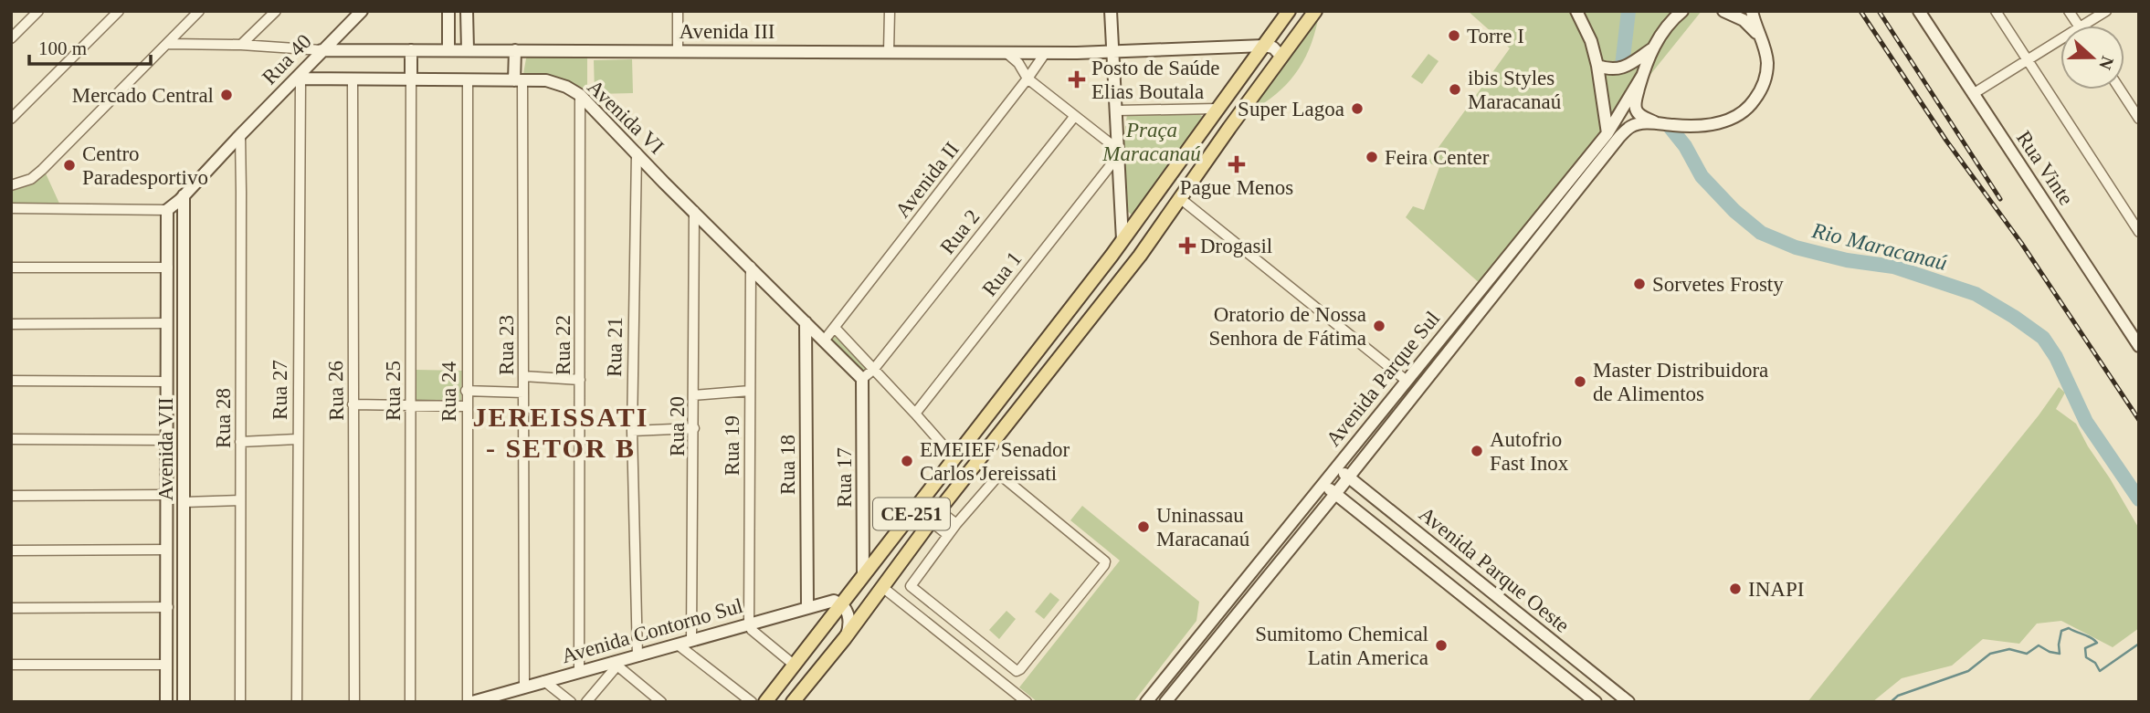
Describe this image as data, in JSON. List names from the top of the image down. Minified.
{"streets":{"main road":["CE-251"],"street":["Avenida III","Rua 40","Avenida VI","Rua Vinte","Avenida II","Rua 2","Rua 1","Rua 23","Rua 22","Rua 21","Avenida Parque Sul","Rua 27","Rua 26","Rua 25","Rua 24","Rua 28","Rua 20","Rua 19","Avenida VII","Rua 18","Rua 17","Avenida Parque Oeste","Avenida Contorno Sul"]},"crossings":[["Avenida III","Rua 40"],["Avenida III","Avenida II"],["Avenida III","CE-251"],["Rua 40","Avenida VI"],["Rua 40","Rua 27"],["Rua 40","Rua 28"],["Avenida VI","Avenida II"],["Avenida VI","Rua 2"],["Avenida VI","Rua 23"],["Avenida VI","Rua 22"],["Avenida VI","Rua 21"],["Avenida VI","Rua 27"],["Avenida VI","Rua 26"],["Avenida VI","Rua 25"],["Avenida VI","Rua 24"],["Avenida VI","Rua 20"],["Avenida VI","Rua 19"],["Avenida VI","Rua 18"],["Avenida VI","Rua 17"],["Rua 2","Rua 17"],["Rua 23","Avenida Contorno Sul"],["Rua 22","Avenida Contorno Sul"],["Rua 21","Avenida Contorno Sul"],["Avenida Parque Sul","Avenida Parque Oeste"],["Rua 24","Avenida Contorno Sul"],["Rua 20","Avenida Contorno Sul"],["Rua 19","Avenida Contorno Sul"],["Rua 18","Avenida Contorno Sul"],["Rua 17","CE-251"],["CE-251","Avenida Contorno Sul"]],"districts":["JEREISSATI - SETOR B"],"water":["Rio Maracanaú"],"parks":["Praça Maracanaú"],"places":{"other":["Torre I","ibis Styles Maracanaú","Mercado Central","Super Lagoa","Feira Center","Centro Paradesportivo","Sorvetes Frosty","Oratorio de Nossa Senhora de Fátima","Master Distribuidora de Alimentos","Autofrio Fast Inox","EMEIEF Senador Carlos Jereissati","Uninassau Maracanaú","INAPI","Sumitomo Chemical Latin America"],"health":["Posto de Saúde Elias Boutala","Pague Menos","Drogasil"]},"scale_bar":"100 m","north":"right"}
